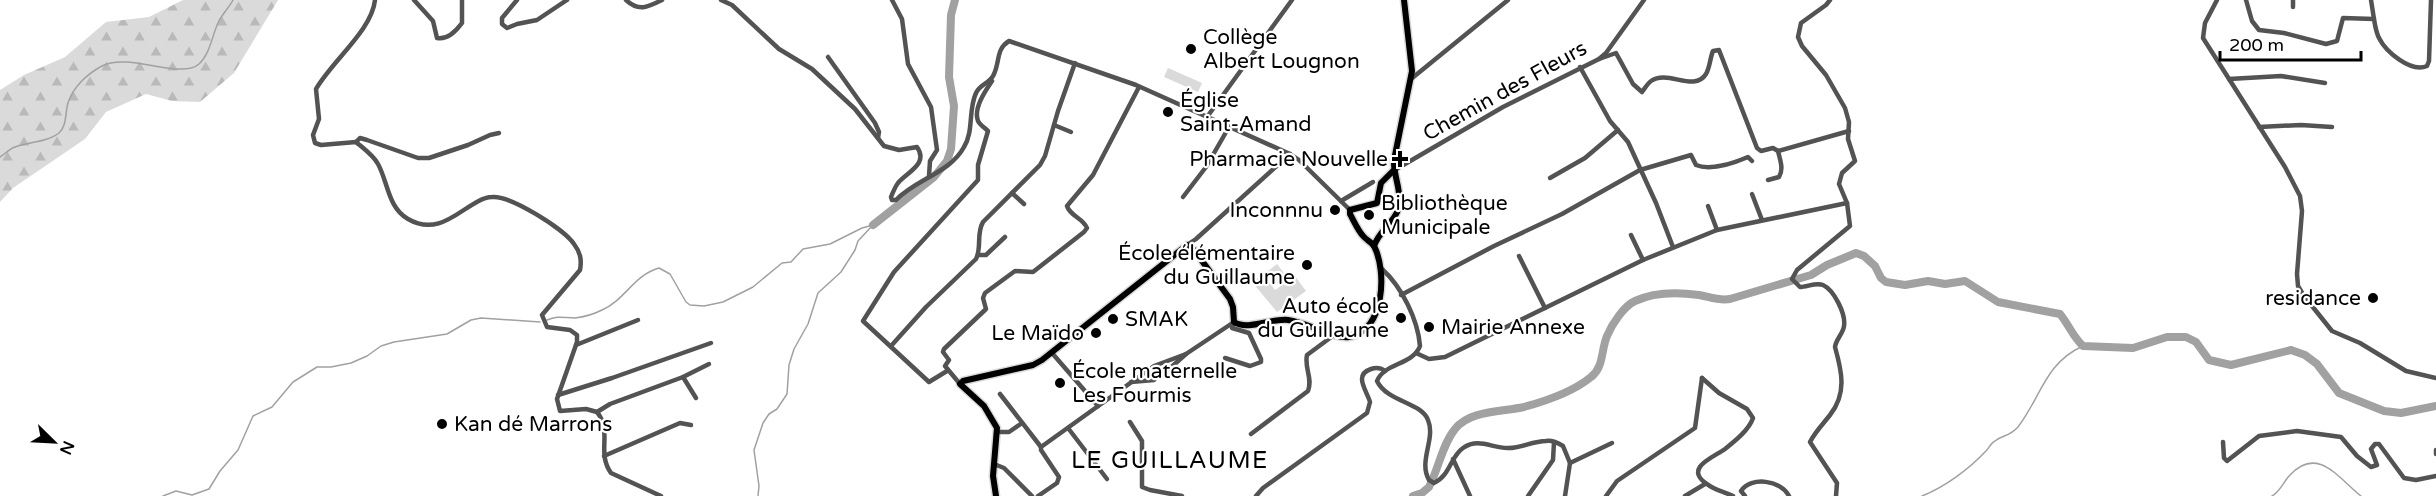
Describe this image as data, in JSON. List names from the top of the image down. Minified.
{"streets":{"street":["Chemin des Fleurs"]},"districts":["LE GUILLAUME"],"places":{"other":["Collège Albert Lougnon","Église Saint-Amand","Inconnnu","Bibliothèque Municipale","École élémentaire du Guillaume","residance","Auto école du Guillaume","SMAK","Mairie Annexe","Le Maïdo","École maternelle Les Fourmis","Kan dé Marrons"],"health":["Pharmacie Nouvelle"]},"scale_bar":"200 m","north":"bottom right"}
